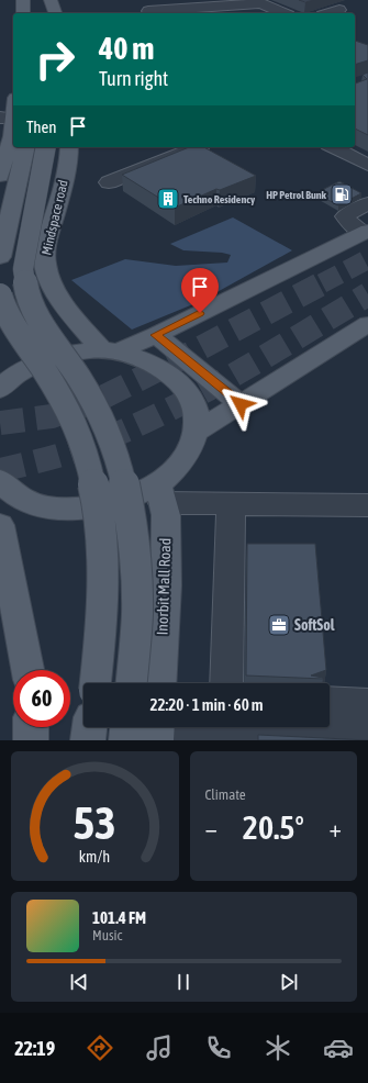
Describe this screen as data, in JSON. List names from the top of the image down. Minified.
{"streets":{"main road":["Mindspace road","Inorbit Mall Road"]},"places":{"fuel station":["HP Petrol Bunk"],"building":["Techno Residency"],"office":["SoftSol"]},"page":{"turn":["40 m","Turn right"],"then":"Then","limit":"60","trip":"22:20 · 1 min · 60 m","tile":"Climate","heat":["−","20.5°","+"],"song":["101.4 FM","Music"],"tabs":"22:19","gauge":["53","km/h"]}}
